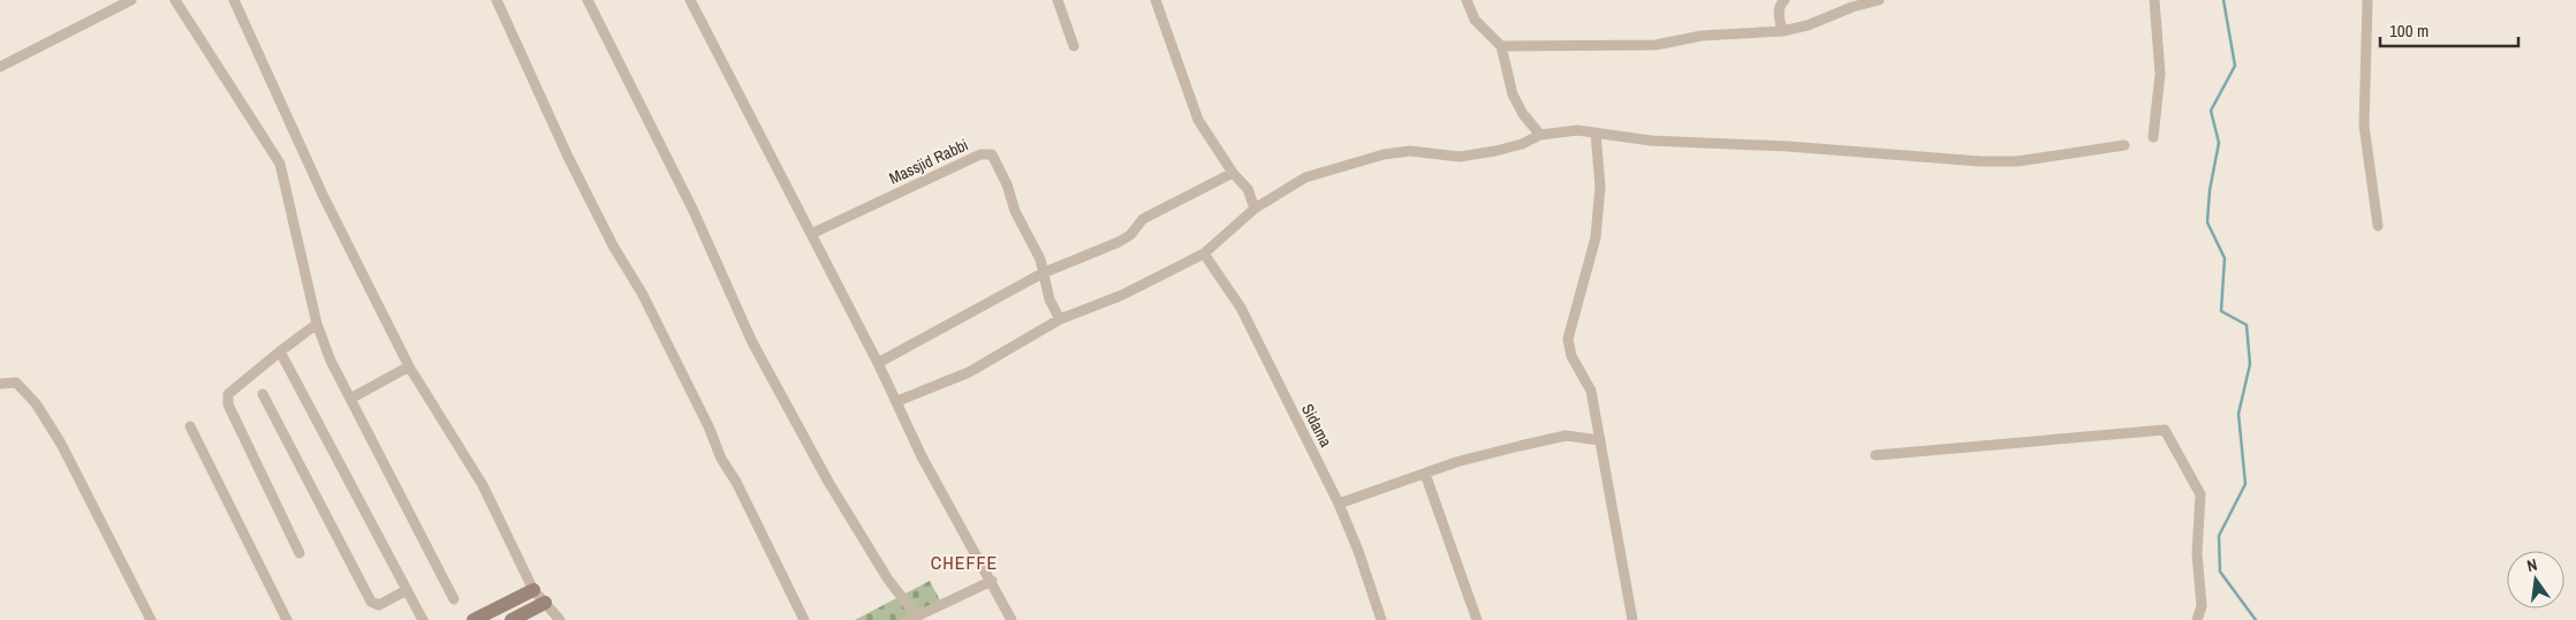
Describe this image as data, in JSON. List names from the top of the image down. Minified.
{"streets":{"street":["Massjid Rabbi","Sidama"]},"districts":["CHEFFE"],"scale_bar":"100 m","north":"top"}
